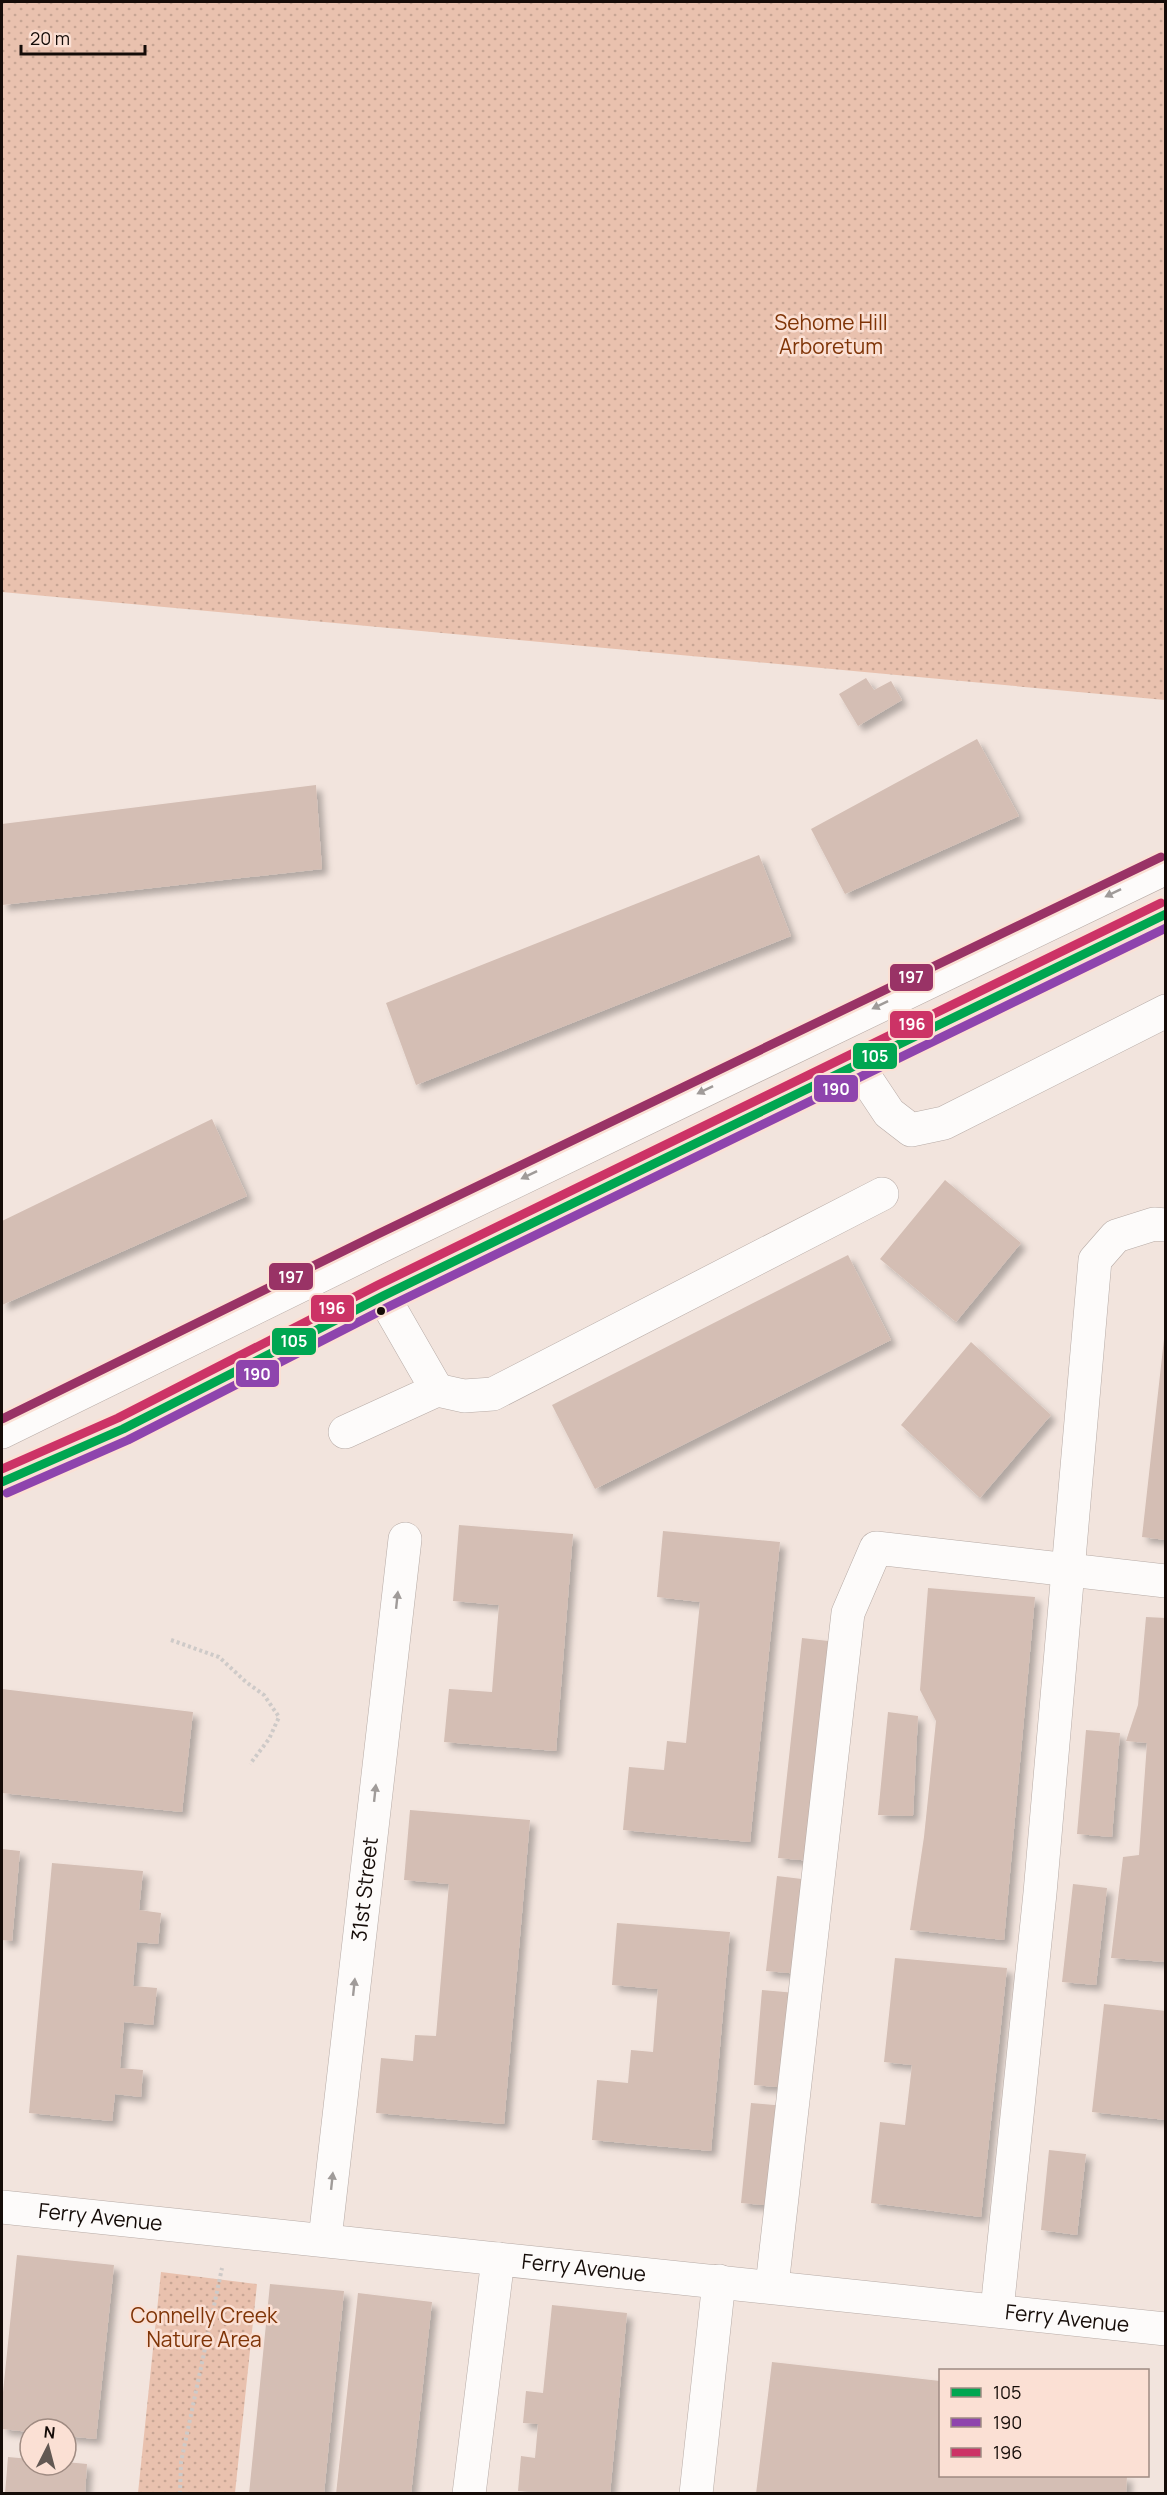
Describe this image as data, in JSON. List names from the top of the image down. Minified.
{"streets":{"main road":["31st Street","Ferry Avenue"]},"crossings":[["31st Street","Ferry Avenue"]],"one_way":["31st Street"],"parks":["Sehome Hill Arboretum","Connelly Creek Nature Area"],"lines":["transit line 197","transit line 196","transit line 105","transit line 190"],"legend":["105","190","196"],"scale_bar":"20 m","north":"top"}
